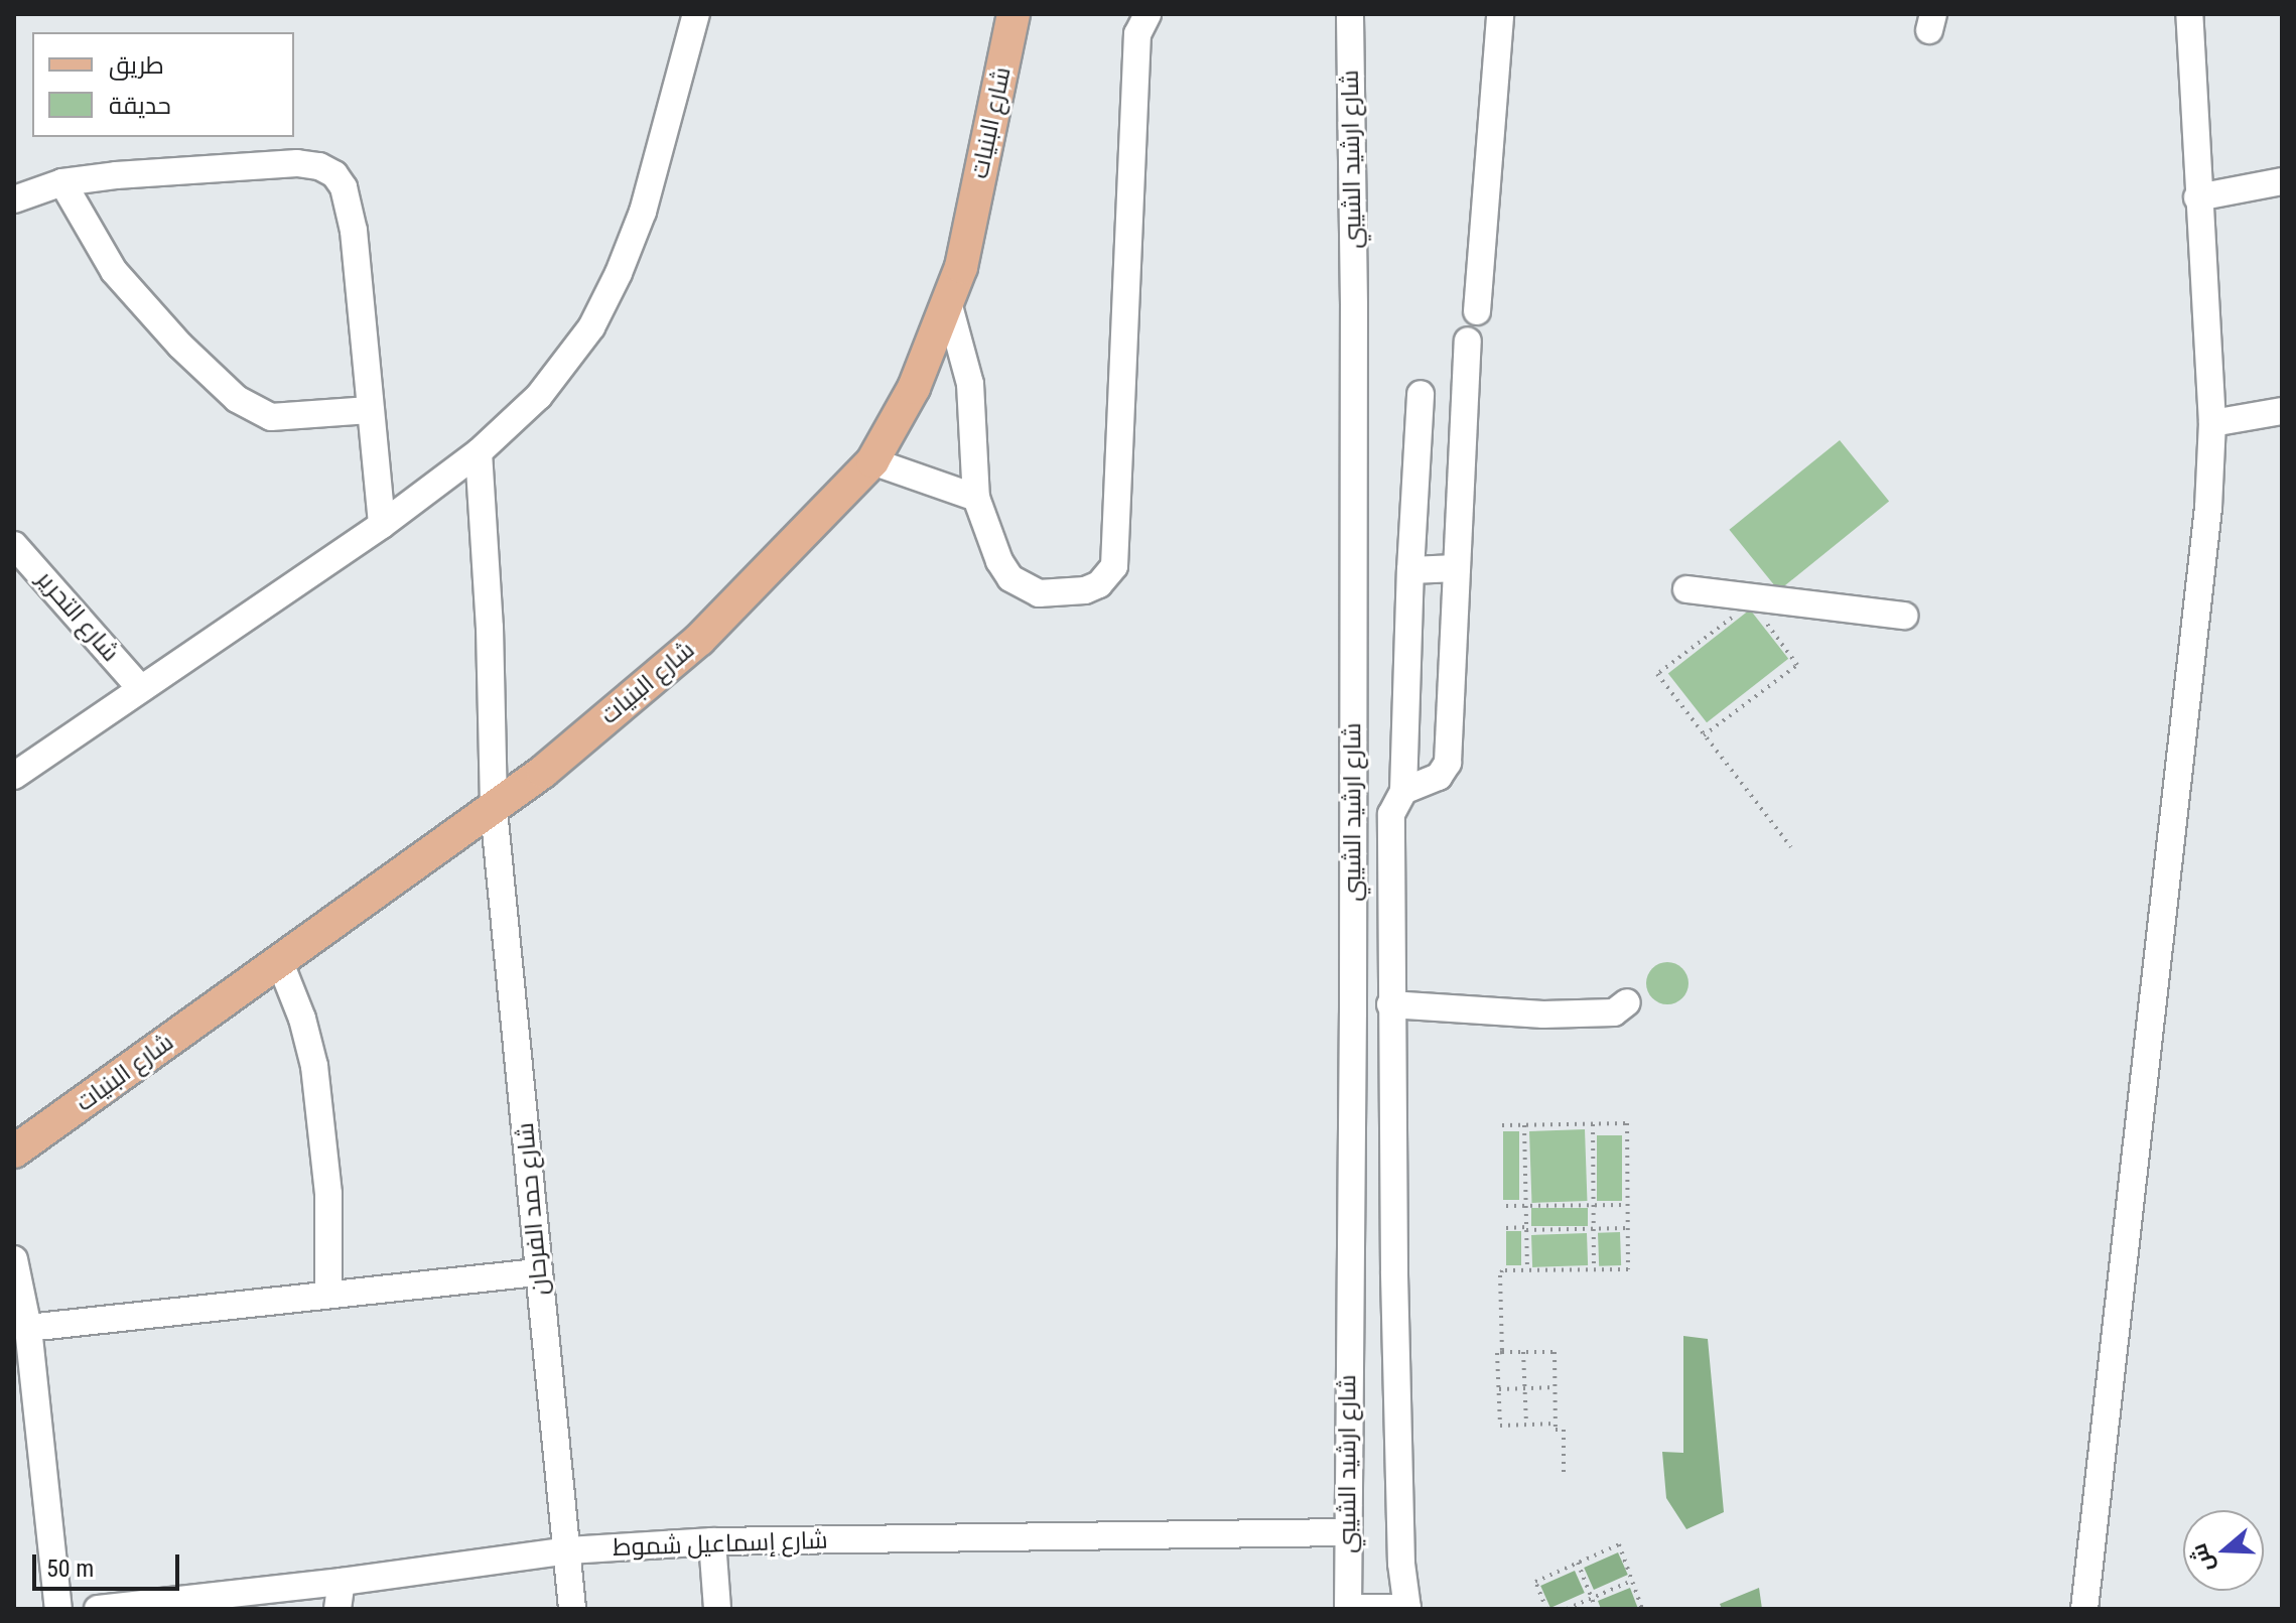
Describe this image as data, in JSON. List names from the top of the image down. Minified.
{"streets":{"main road":["شارع البنيات"],"street":["شارع ارشيد الشيبي","شارع التحرير","شارع حمد الفرحان","شارع إسماعيل شموط"]},"crossings":[["شارع البنيات","شارع حمد الفرحان"],["شارع ارشيد الشيبي","شارع إسماعيل شموط"],["شارع حمد الفرحان","شارع إسماعيل شموط"]],"legend":["طريق","حديقة"],"scale_bar":"50 m","north":"left"}
